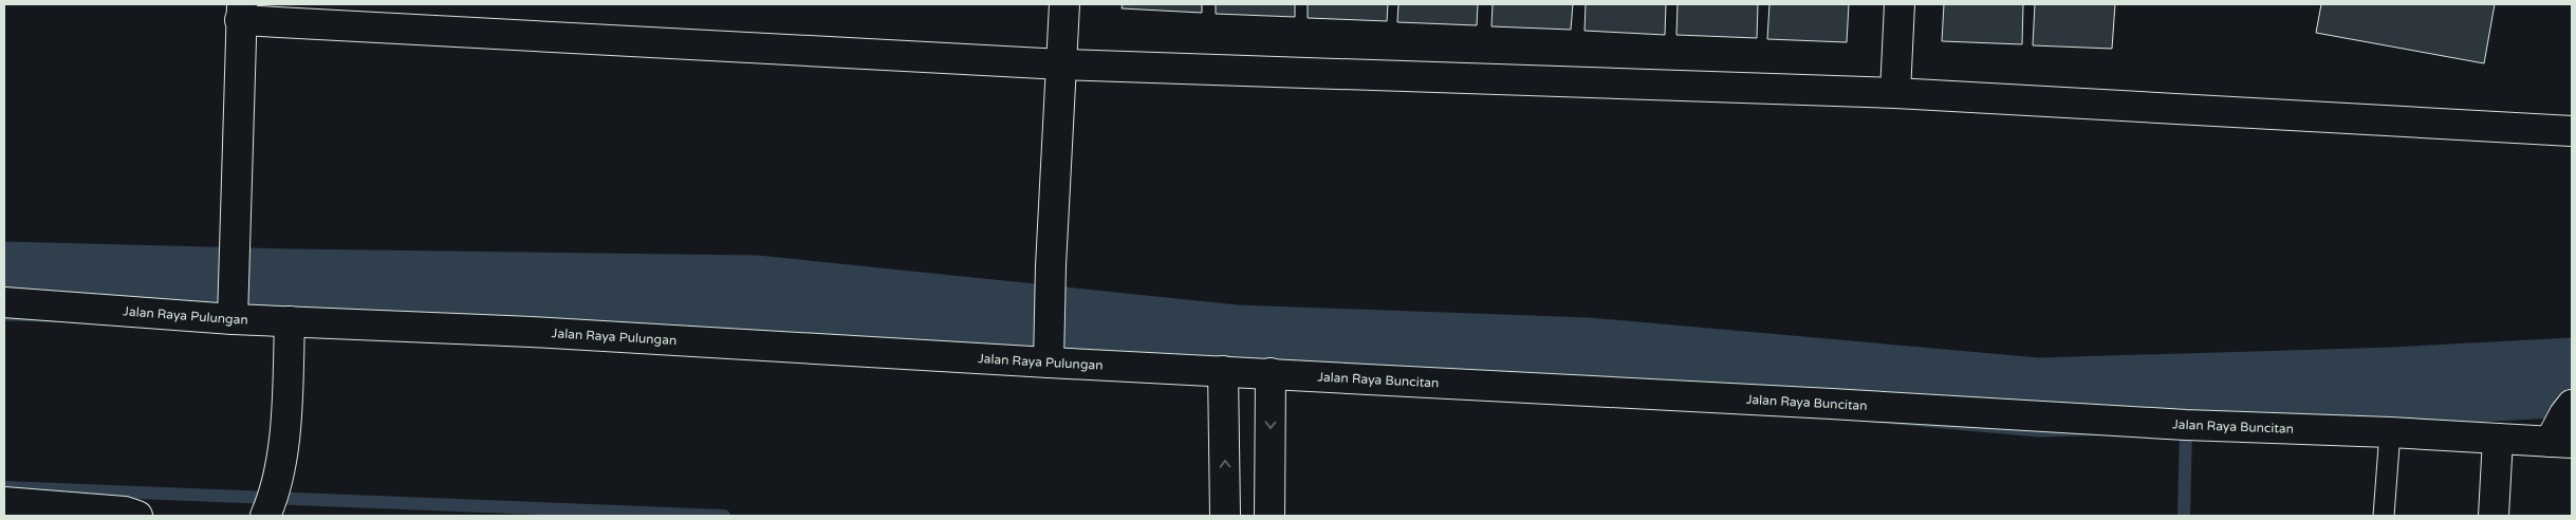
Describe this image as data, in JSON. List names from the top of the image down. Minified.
{"streets":{"street":["Jalan Raya Pulungan","Jalan Raya Buncitan"]},"crossings":[["Jalan Raya Pulungan","Jalan Raya Buncitan"]]}
